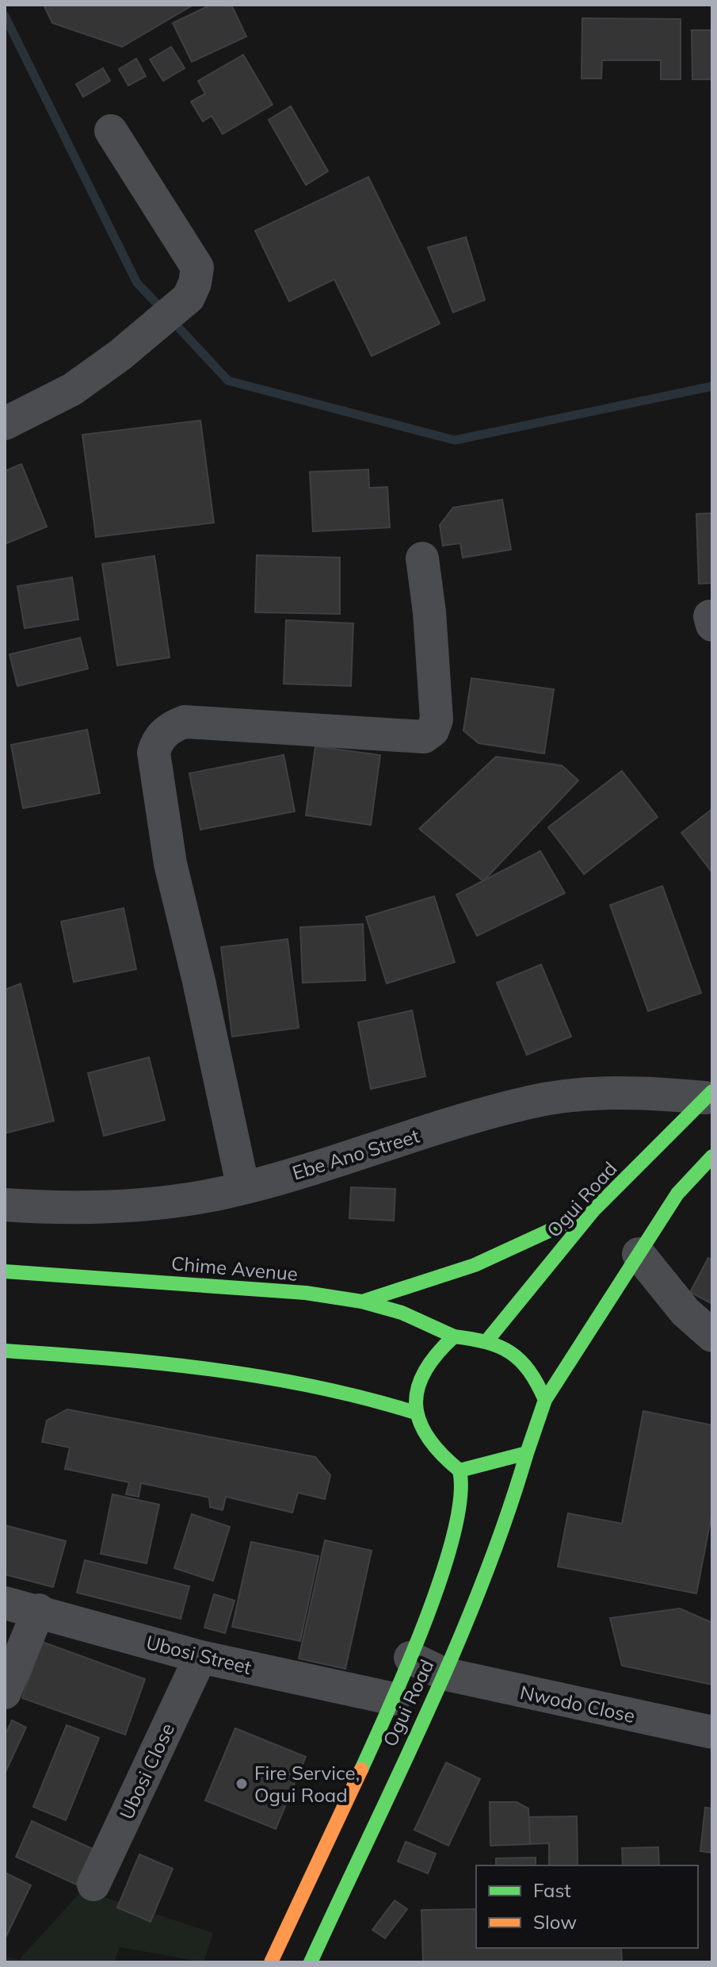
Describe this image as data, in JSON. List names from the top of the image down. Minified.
{"streets":{"main road":["Ogui Road","Chime Avenue"],"street":["Ebe Ano Street","Ubosi Street","Nwodo Close","Ubosi Close"]},"crossings":[["Ebe Ano Street","Ogui Road"],["Ogui Road","Chime Avenue"],["Ogui Road","Ubosi Street"],["Ogui Road","Nwodo Close"],["Ubosi Street","Ubosi Close"]],"places":["Fire Service, Ogui Road"],"legend":["Fast","Slow"]}
